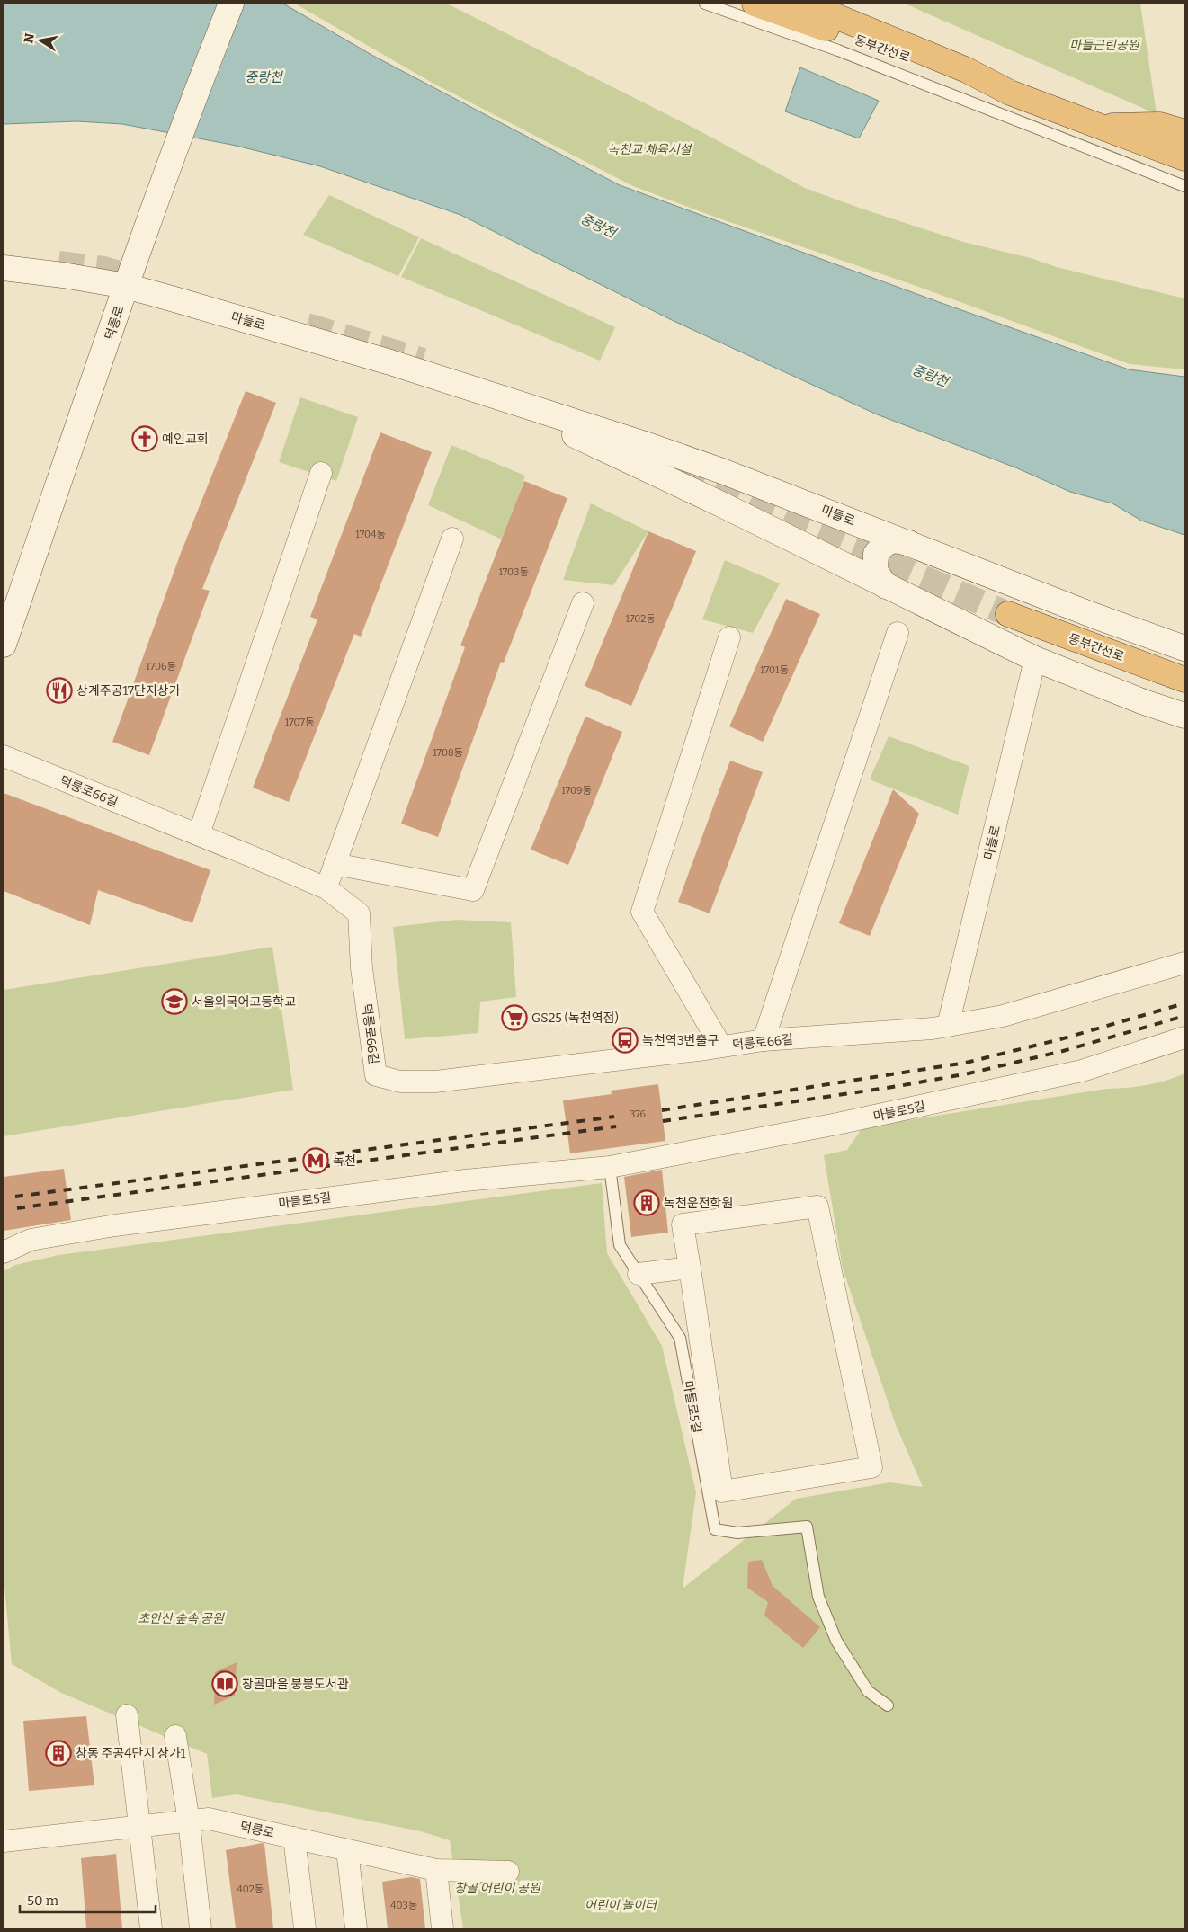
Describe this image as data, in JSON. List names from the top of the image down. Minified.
{"streets":{"highway":["동부간선로"],"main road":["마들로","덕릉로"],"street":["덕릉로66길","마들로5길"]},"crossings":[["마들로","덕릉로"],["마들로","덕릉로66길"]],"water":["중랑천"],"parks":["마들근린공원","녹천교 체육시설","초안산 숲속 공원","창골 어린이 공원","어린이 놀이터"],"places":{"church":["예인교회"],"restaurant":["상계주공17단지상가"],"school or university":["서울외국어고등학교"],"supermarket":["GS25 (녹천역점)"],"bus stop":["녹천역3번출구"],"metro station":["녹천"],"building":["녹천운전학원","창동 주공4단지 상가1"],"library":["창골마을 붕붕도서관"]},"house_numbers":["1704동","1703동","1702동","1706동","1701동","1707동","1708동","1709동","376","402동","403동"],"scale_bar":"50 m","north":"left"}
